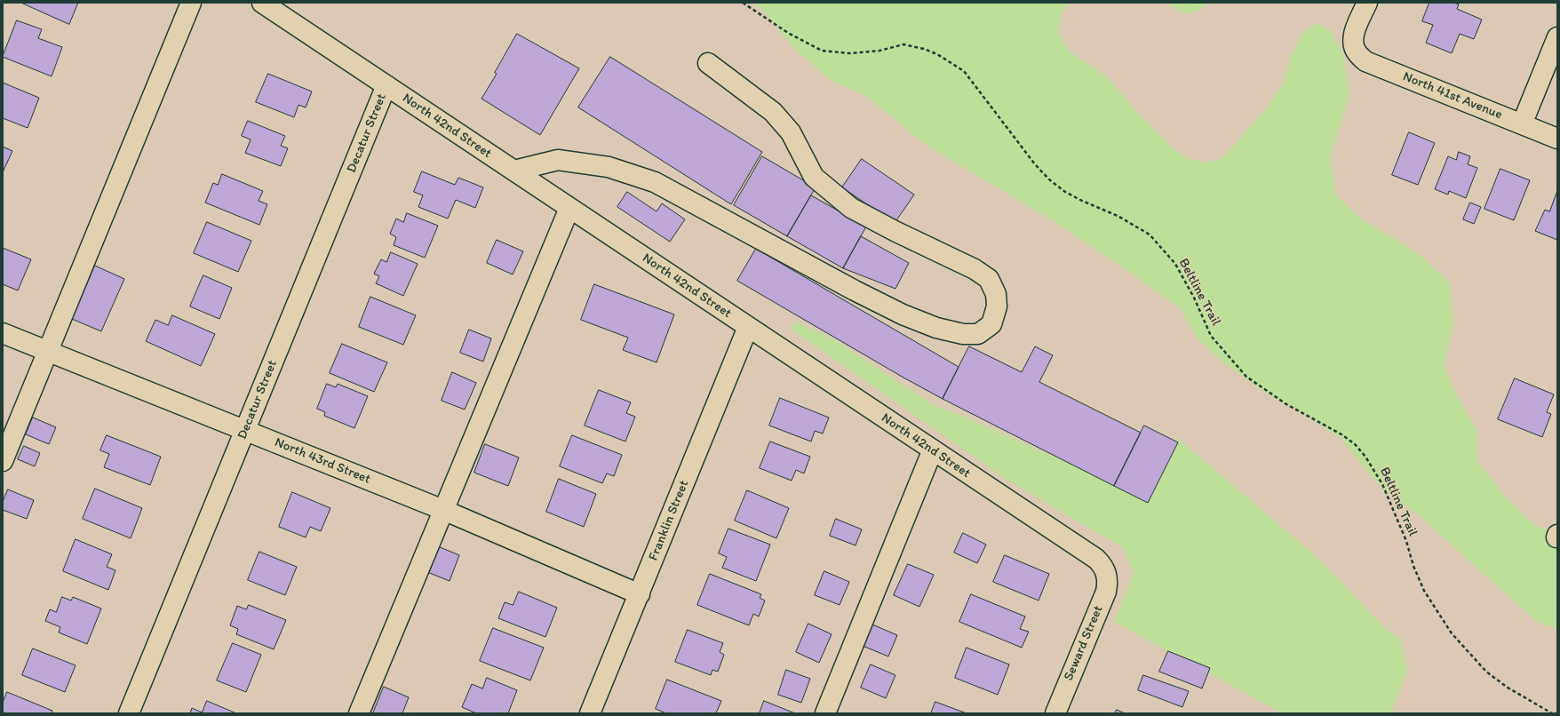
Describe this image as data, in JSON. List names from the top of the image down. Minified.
{"streets":{"street":["North 41st Avenue","North 42nd Street","Decatur Street","North 43rd Street","Franklin Street","Seward Street"],"path":["Beltline Trail"]},"crossings":[["North 42nd Street","Decatur Street"],["North 42nd Street","Franklin Street"],["North 42nd Street","Seward Street"],["Decatur Street","North 43rd Street"],["North 43rd Street","Franklin Street"]]}
